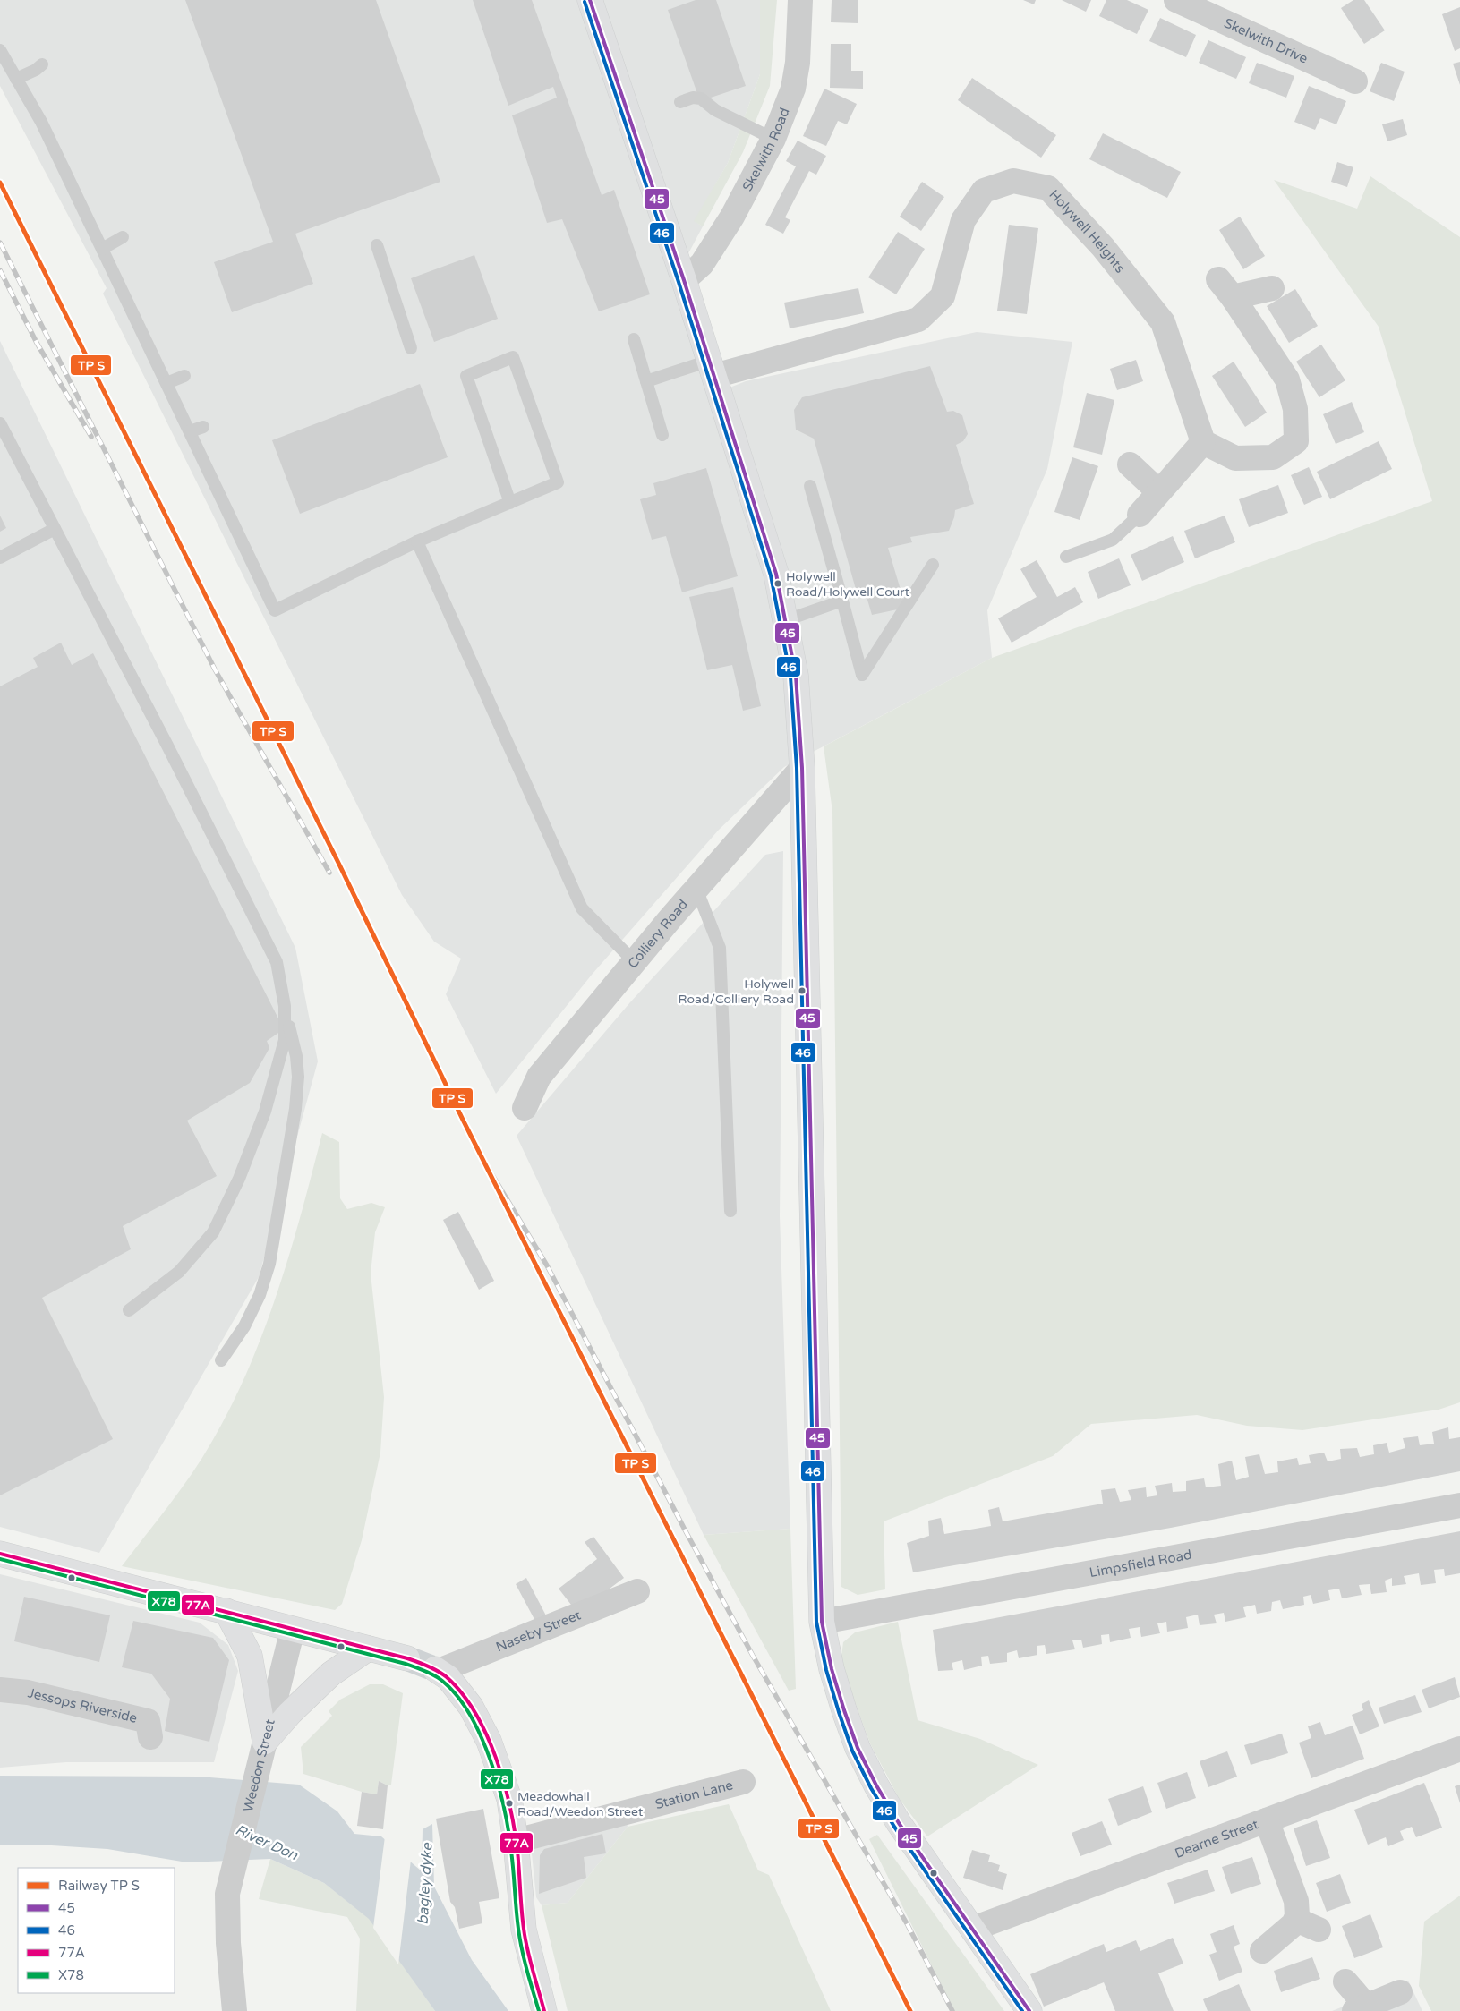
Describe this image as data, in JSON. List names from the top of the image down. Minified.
{"streets":{"street":["Skelwith Drive","Skelwith Road","Holywell Heights","Colliery Road","Limpsfield Road","Naseby Street","Jessops Riverside","Weedon Street","Station Lane","Dearne Street"]},"water":["River Don","bagley dyke"],"places":["Holywell Road/Holywell Court","Holywell Road/Colliery Road","Meadowhall Road/Weedon Street"],"lines":["transit line 45","transit line 46","transit line 77A","transit line X78"],"legend":["Railway TP S","45","46","77A","X78"]}
